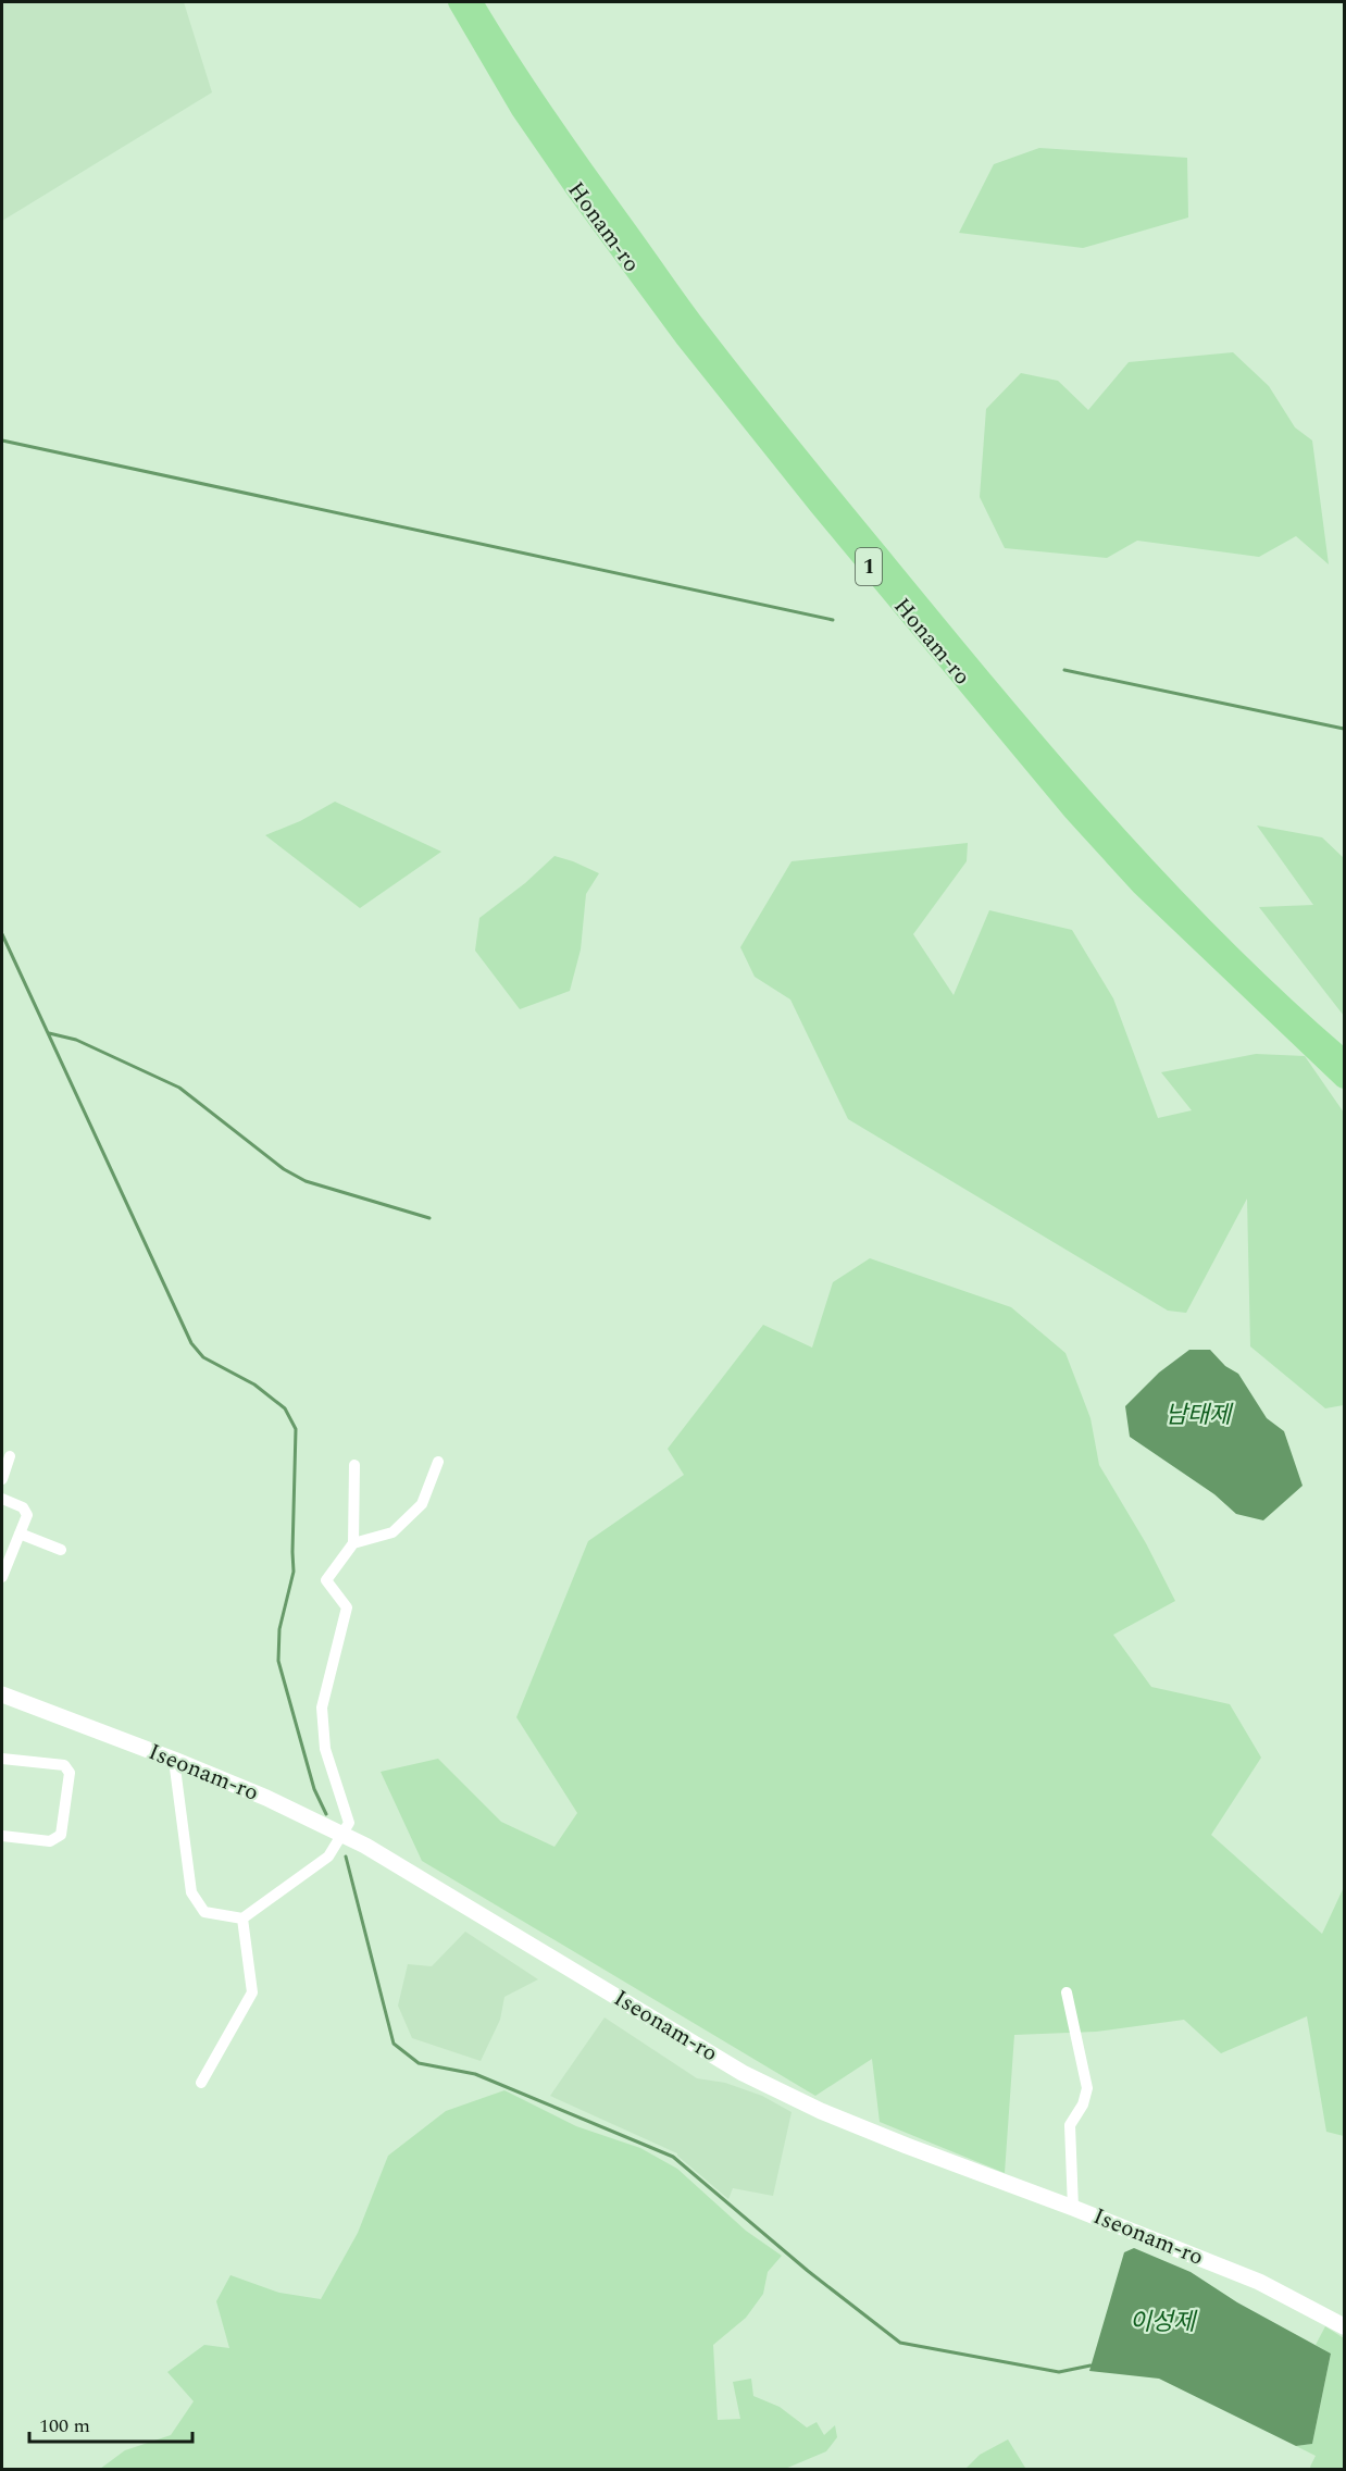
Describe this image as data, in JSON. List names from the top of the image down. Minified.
{"streets":{"highway":["Honam-ro","1"],"main road":["Iseonam-ro"]},"water":["남태제","이성제"],"scale_bar":"100 m"}
